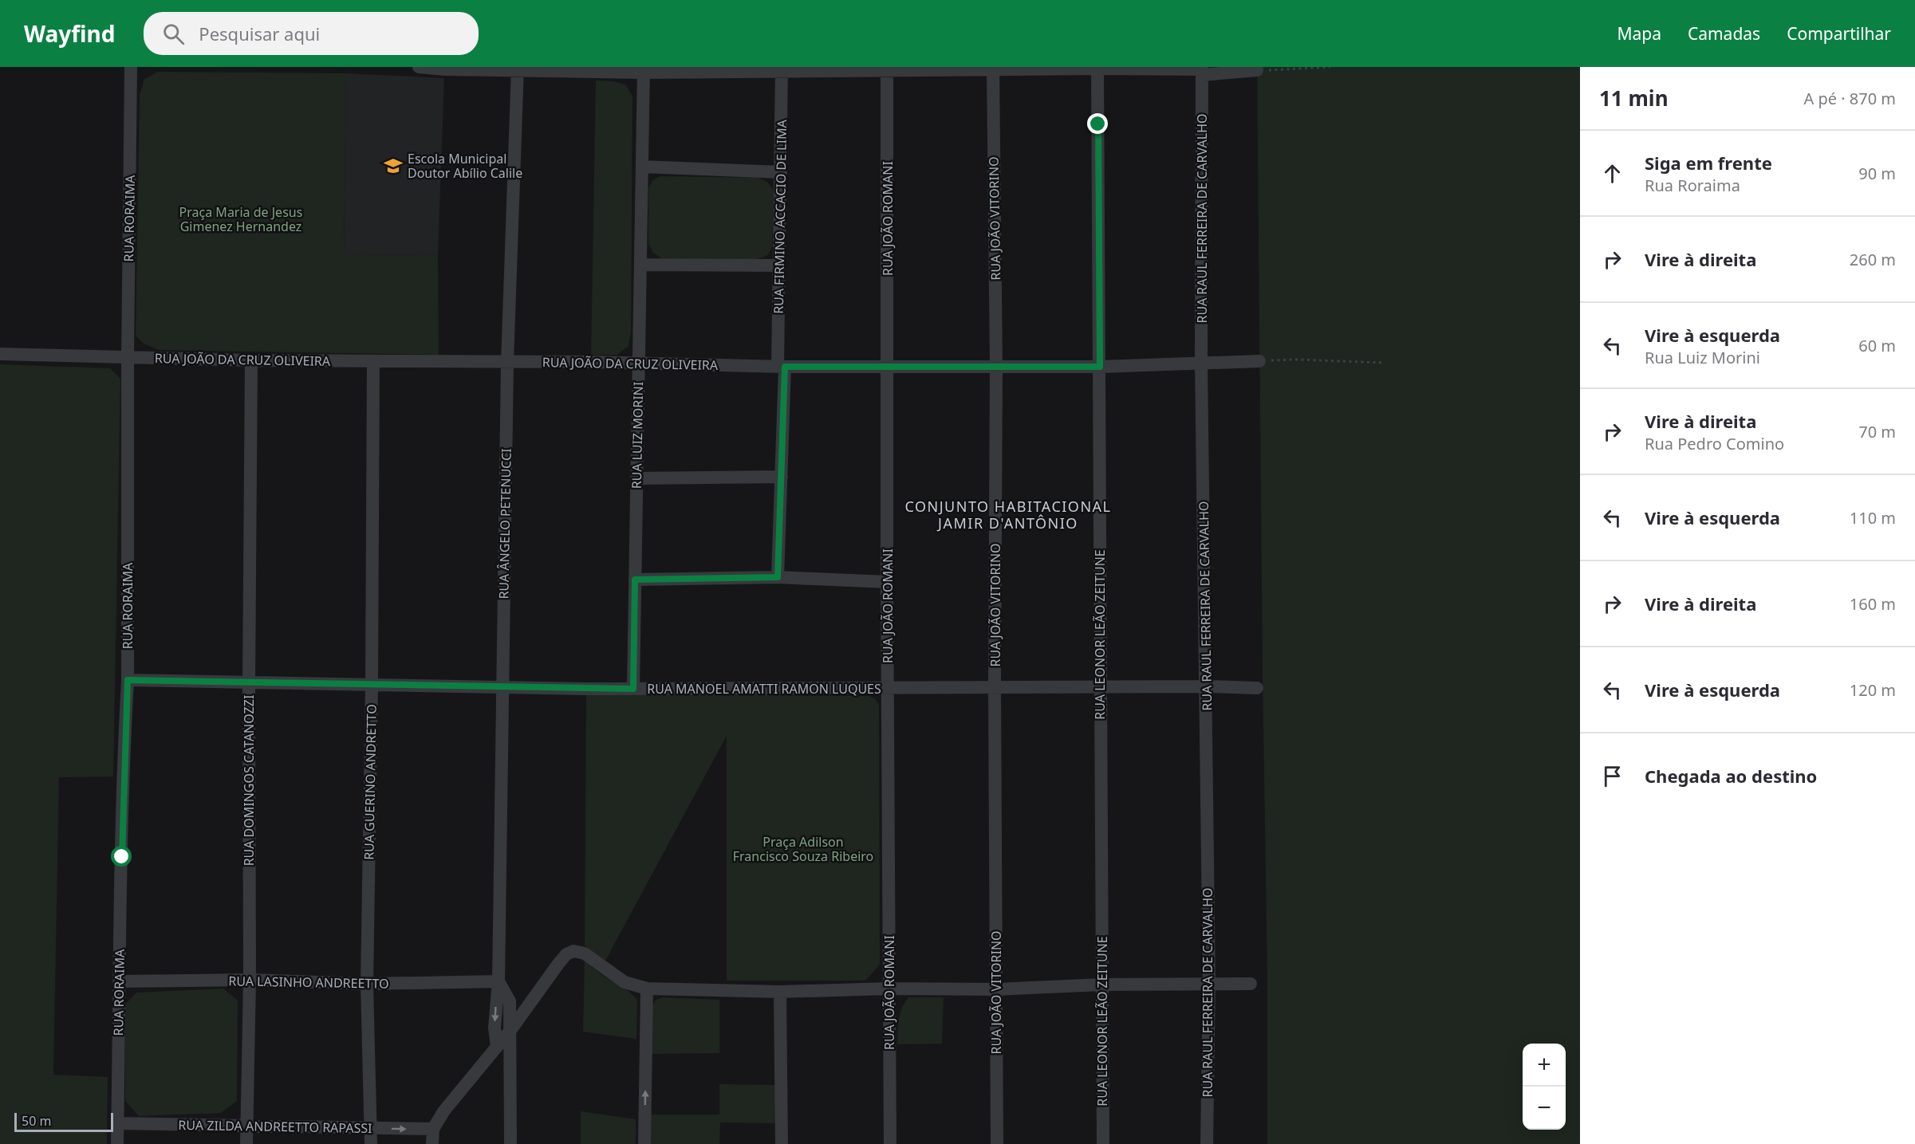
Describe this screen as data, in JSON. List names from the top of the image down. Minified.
{"streets":{"street":["RUA FIRMINO ACCACIO DE LIMA","RUA RORAIMA","RUA JOÃO ROMANI","RUA JOÃO VITORINO","RUA RAUL FERREIRA DE CARVALHO","RUA JOÃO DA CRUZ OLIVEIRA","RUA LUIZ MORINI","RUA ÂNGELO PETENUCCI","RUA LEONOR LEÃO ZEITUNE","RUA MANOEL AMATTI RAMON LUQUES","RUA DOMINGOS CATANOZZI","RUA GUERINO ANDRETTO","RUA LASINHO ANDREETTO","RUA ZILDA ANDREETTO RAPASSI"]},"crossings":[["RUA FIRMINO ACCACIO DE LIMA","RUA JOÃO DA CRUZ OLIVEIRA"],["RUA RORAIMA","RUA JOÃO DA CRUZ OLIVEIRA"],["RUA RORAIMA","RUA MANOEL AMATTI RAMON LUQUES"],["RUA RORAIMA","RUA LASINHO ANDREETTO"],["RUA RORAIMA","RUA ZILDA ANDREETTO RAPASSI"],["RUA JOÃO ROMANI","RUA JOÃO DA CRUZ OLIVEIRA"],["RUA JOÃO ROMANI","RUA MANOEL AMATTI RAMON LUQUES"],["RUA JOÃO VITORINO","RUA JOÃO DA CRUZ OLIVEIRA"],["RUA JOÃO VITORINO","RUA MANOEL AMATTI RAMON LUQUES"],["RUA RAUL FERREIRA DE CARVALHO","RUA JOÃO DA CRUZ OLIVEIRA"],["RUA RAUL FERREIRA DE CARVALHO","RUA MANOEL AMATTI RAMON LUQUES"],["RUA JOÃO DA CRUZ OLIVEIRA","RUA LUIZ MORINI"],["RUA JOÃO DA CRUZ OLIVEIRA","RUA ÂNGELO PETENUCCI"],["RUA JOÃO DA CRUZ OLIVEIRA","RUA LEONOR LEÃO ZEITUNE"],["RUA JOÃO DA CRUZ OLIVEIRA","RUA DOMINGOS CATANOZZI"],["RUA JOÃO DA CRUZ OLIVEIRA","RUA GUERINO ANDRETTO"],["RUA LUIZ MORINI","RUA MANOEL AMATTI RAMON LUQUES"],["RUA ÂNGELO PETENUCCI","RUA MANOEL AMATTI RAMON LUQUES"],["RUA ÂNGELO PETENUCCI","RUA LASINHO ANDREETTO"],["RUA LEONOR LEÃO ZEITUNE","RUA MANOEL AMATTI RAMON LUQUES"],["RUA MANOEL AMATTI RAMON LUQUES","RUA DOMINGOS CATANOZZI"],["RUA MANOEL AMATTI RAMON LUQUES","RUA GUERINO ANDRETTO"],["RUA DOMINGOS CATANOZZI","RUA LASINHO ANDREETTO"],["RUA DOMINGOS CATANOZZI","RUA ZILDA ANDREETTO RAPASSI"],["RUA GUERINO ANDRETTO","RUA LASINHO ANDREETTO"],["RUA GUERINO ANDRETTO","RUA ZILDA ANDREETTO RAPASSI"]],"districts":["CONJUNTO HABITACIONAL JAMIR D'ANTÔNIO"],"parks":["Praça Maria de Jesus Gimenez Hernandez","Praça Adilson Francisco Souza Ribeiro"],"places":{"school or university":["Escola Municipal Doutor Abílio Calile"]},"scale_bar":"50 m","page":{"header":"Wayfind","search":"Pesquisar aqui","nav":["Mapa","Camadas","Compartilhar"],"heading":["11 min","A pé · 870 m"],"list":[["Siga em frente","Rua Roraima","90 m"],["Vire à direita","260 m"],["Vire à esquerda","Rua Luiz Morini","60 m"],["Vire à direita","Rua Pedro Comino","70 m"],["Vire à esquerda","110 m"],["Vire à direita","160 m"],["Vire à esquerda","120 m"],"Chegada ao destino"],"map_buttons":["+","−"],"scale":"50 m"}}
